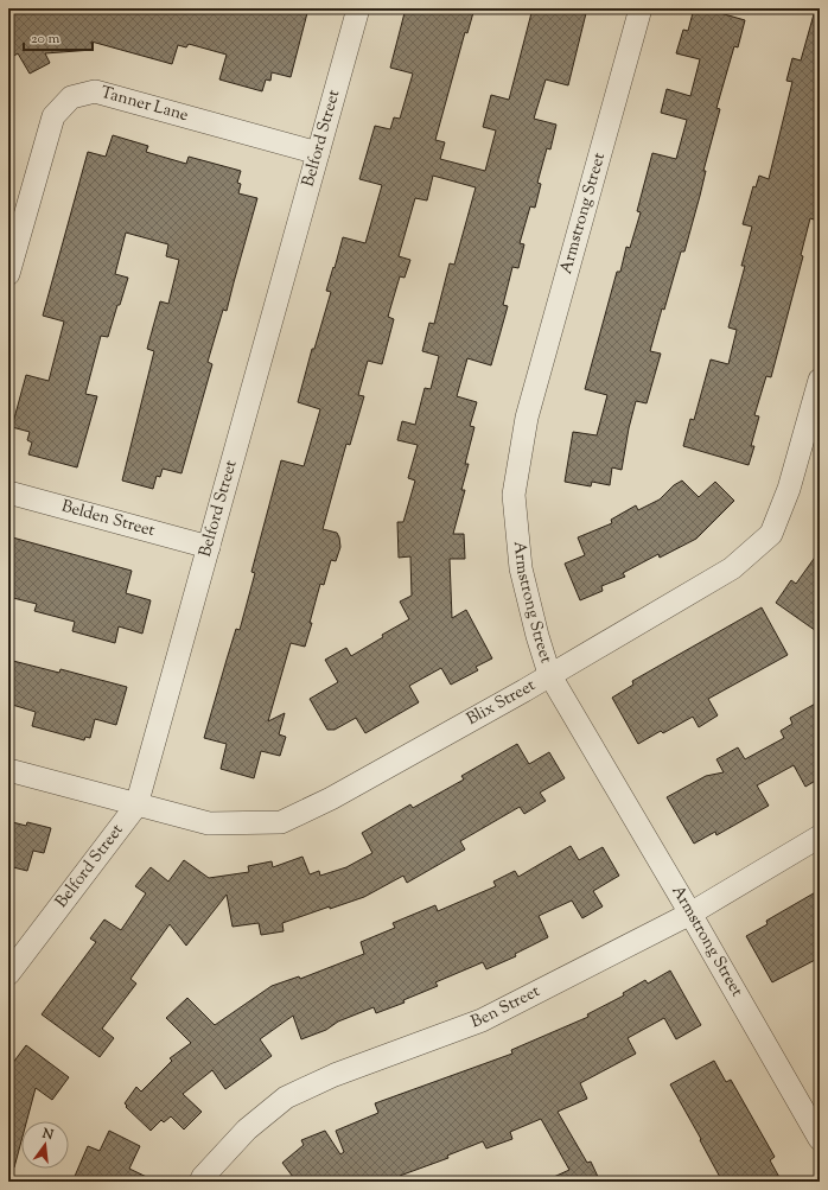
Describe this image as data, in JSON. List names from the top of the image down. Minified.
{"streets":{"street":["Tanner Lane","Belford Street","Armstrong Street","Belden Street","Blix Street","Ben Street"]},"crossings":[["Tanner Lane","Belford Street"],["Belford Street","Belden Street"],["Belford Street","Blix Street"],["Armstrong Street","Blix Street"],["Armstrong Street","Ben Street"]],"scale_bar":"20 m","north":"top"}
